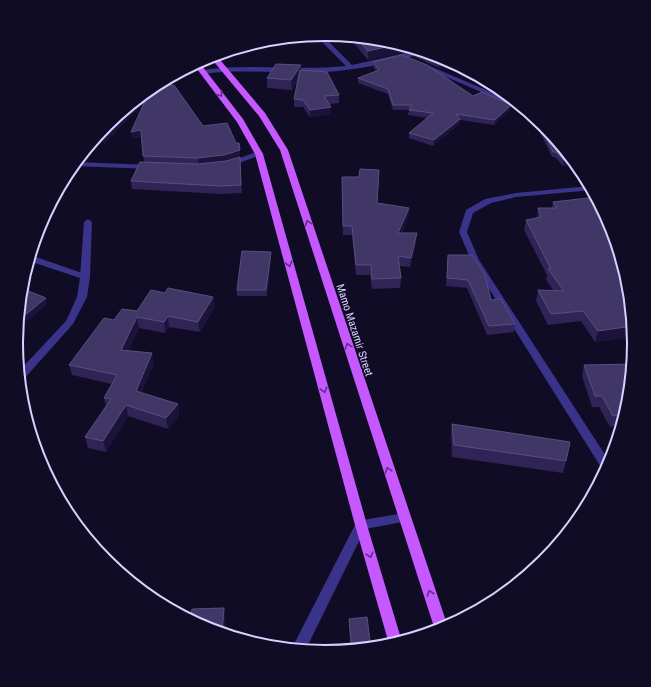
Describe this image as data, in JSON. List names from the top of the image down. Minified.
{"streets":{"main road":["Mamo Mazamir Street"]}}
